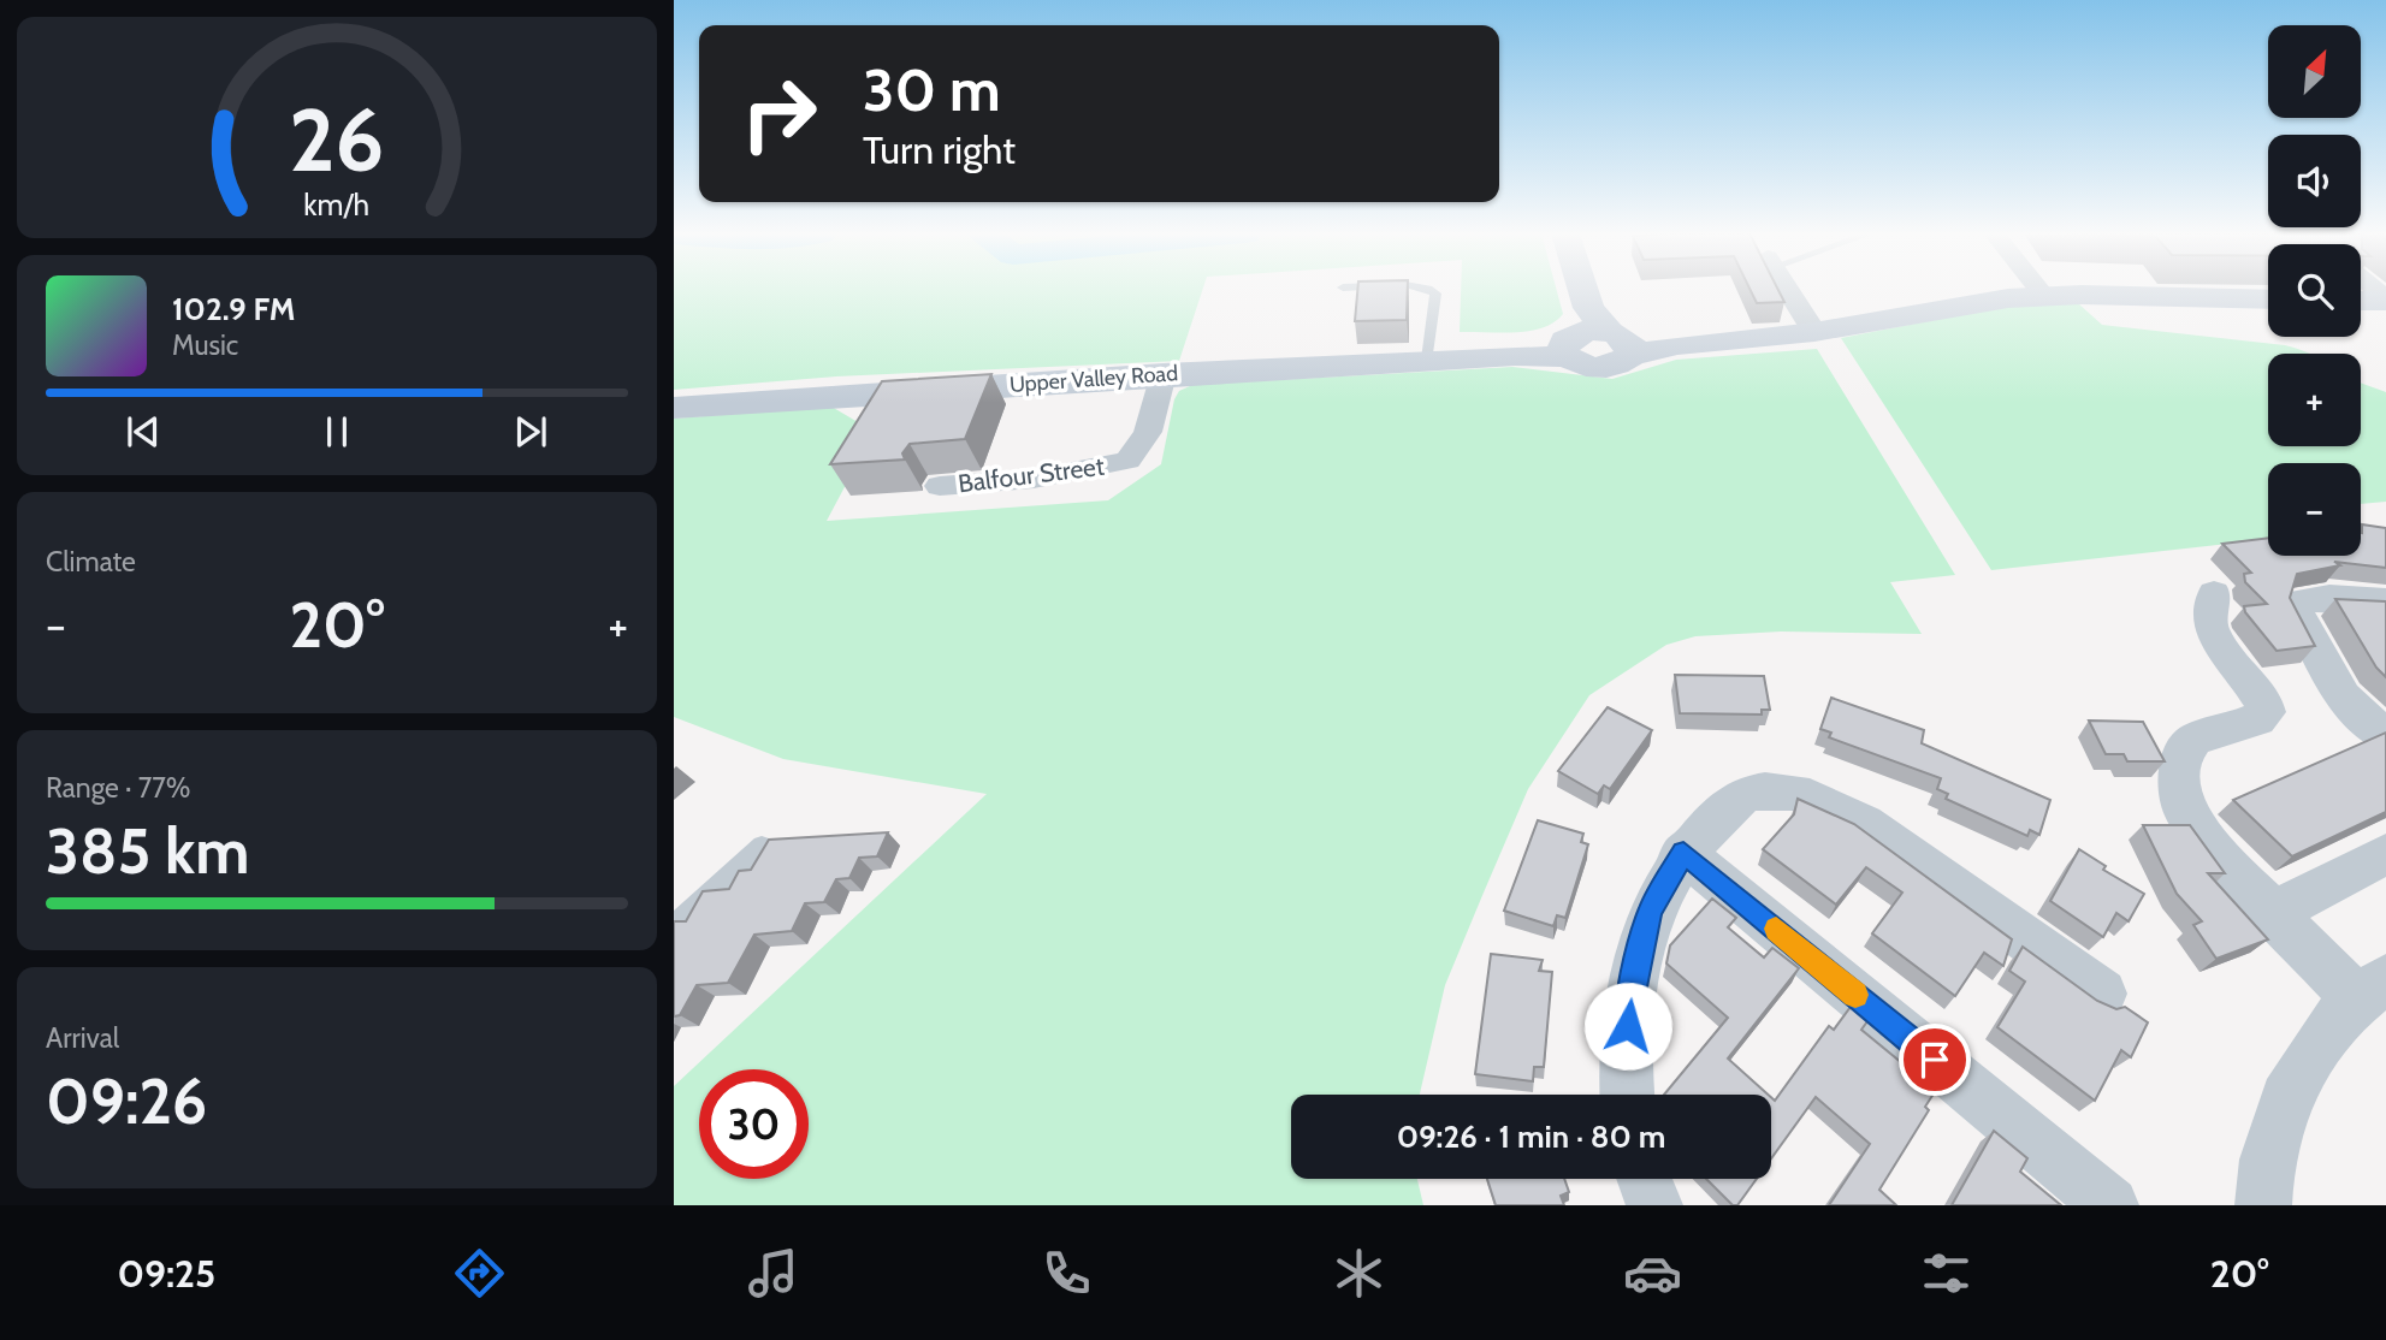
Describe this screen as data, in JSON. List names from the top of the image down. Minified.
{"streets":{"street":["Upper Valley Road","Balfour Street"]},"crossings":[["Upper Valley Road","Balfour Street"]],"north":"top right","page":{"map_buttons":["+","−"],"turn":["30 m","Turn right"],"song":["102.9 FM","Music"],"tile":["Climate",["Range · 77%","385 km"],["Arrival","09:26"]],"heat":["−","20°","+"],"limit":"30","trip":"09:26 · 1 min · 80 m","tabs":["09:25","20°"],"gauge":["26","km/h"]}}
